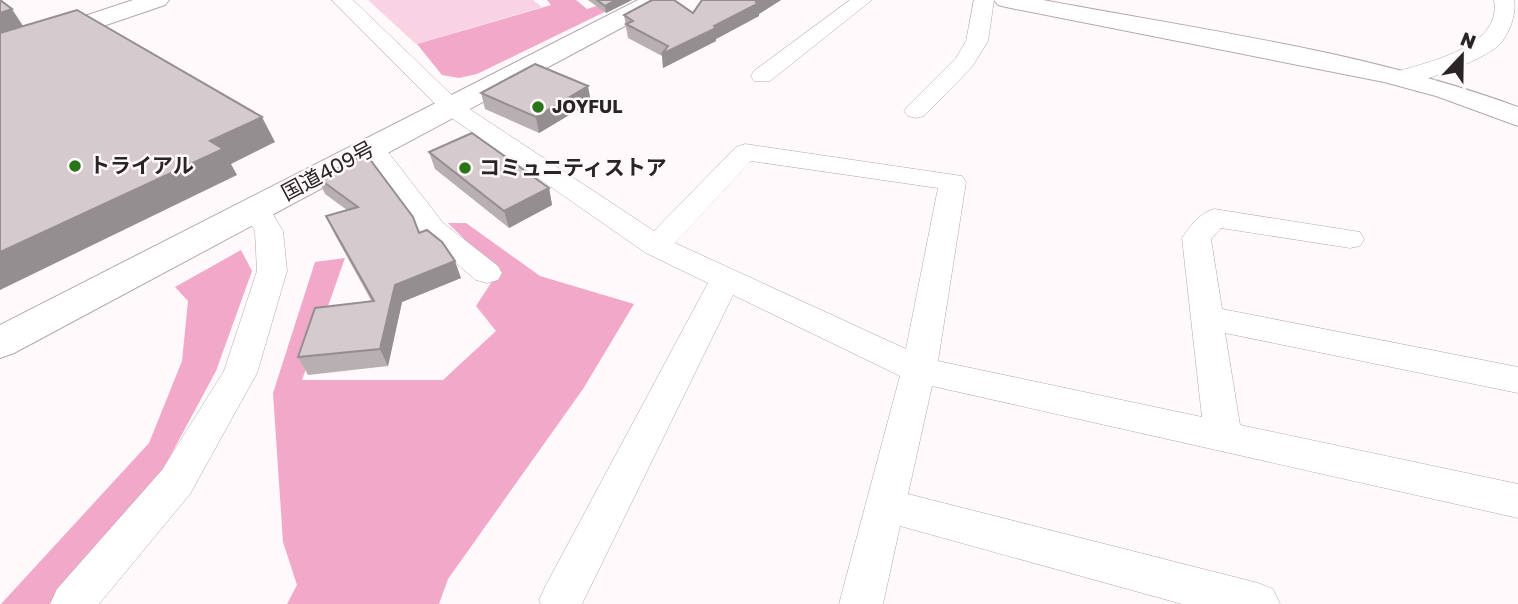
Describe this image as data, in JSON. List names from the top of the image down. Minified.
{"streets":{"main road":["国道409号"]},"places":["JOYFUL","トライアル","コミュニティストア"],"north":"top"}
